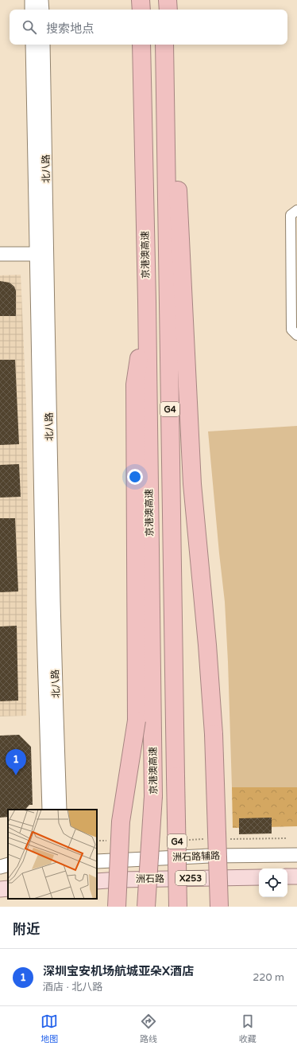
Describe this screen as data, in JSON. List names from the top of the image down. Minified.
{"streets":{"highway":["京港澳高速","G4"],"main road":["X253","洲石路"],"street":["北八路","洲石路辅路"]},"page":{"search":"搜索地点","pins":"1","heading":"附近","list":[{"mark":"1","name":"深圳宝安机场航城亚朵X酒店","note":"酒店 · 北八路","value":"220 m"}],"nav":["地图","路线","收藏"]}}
